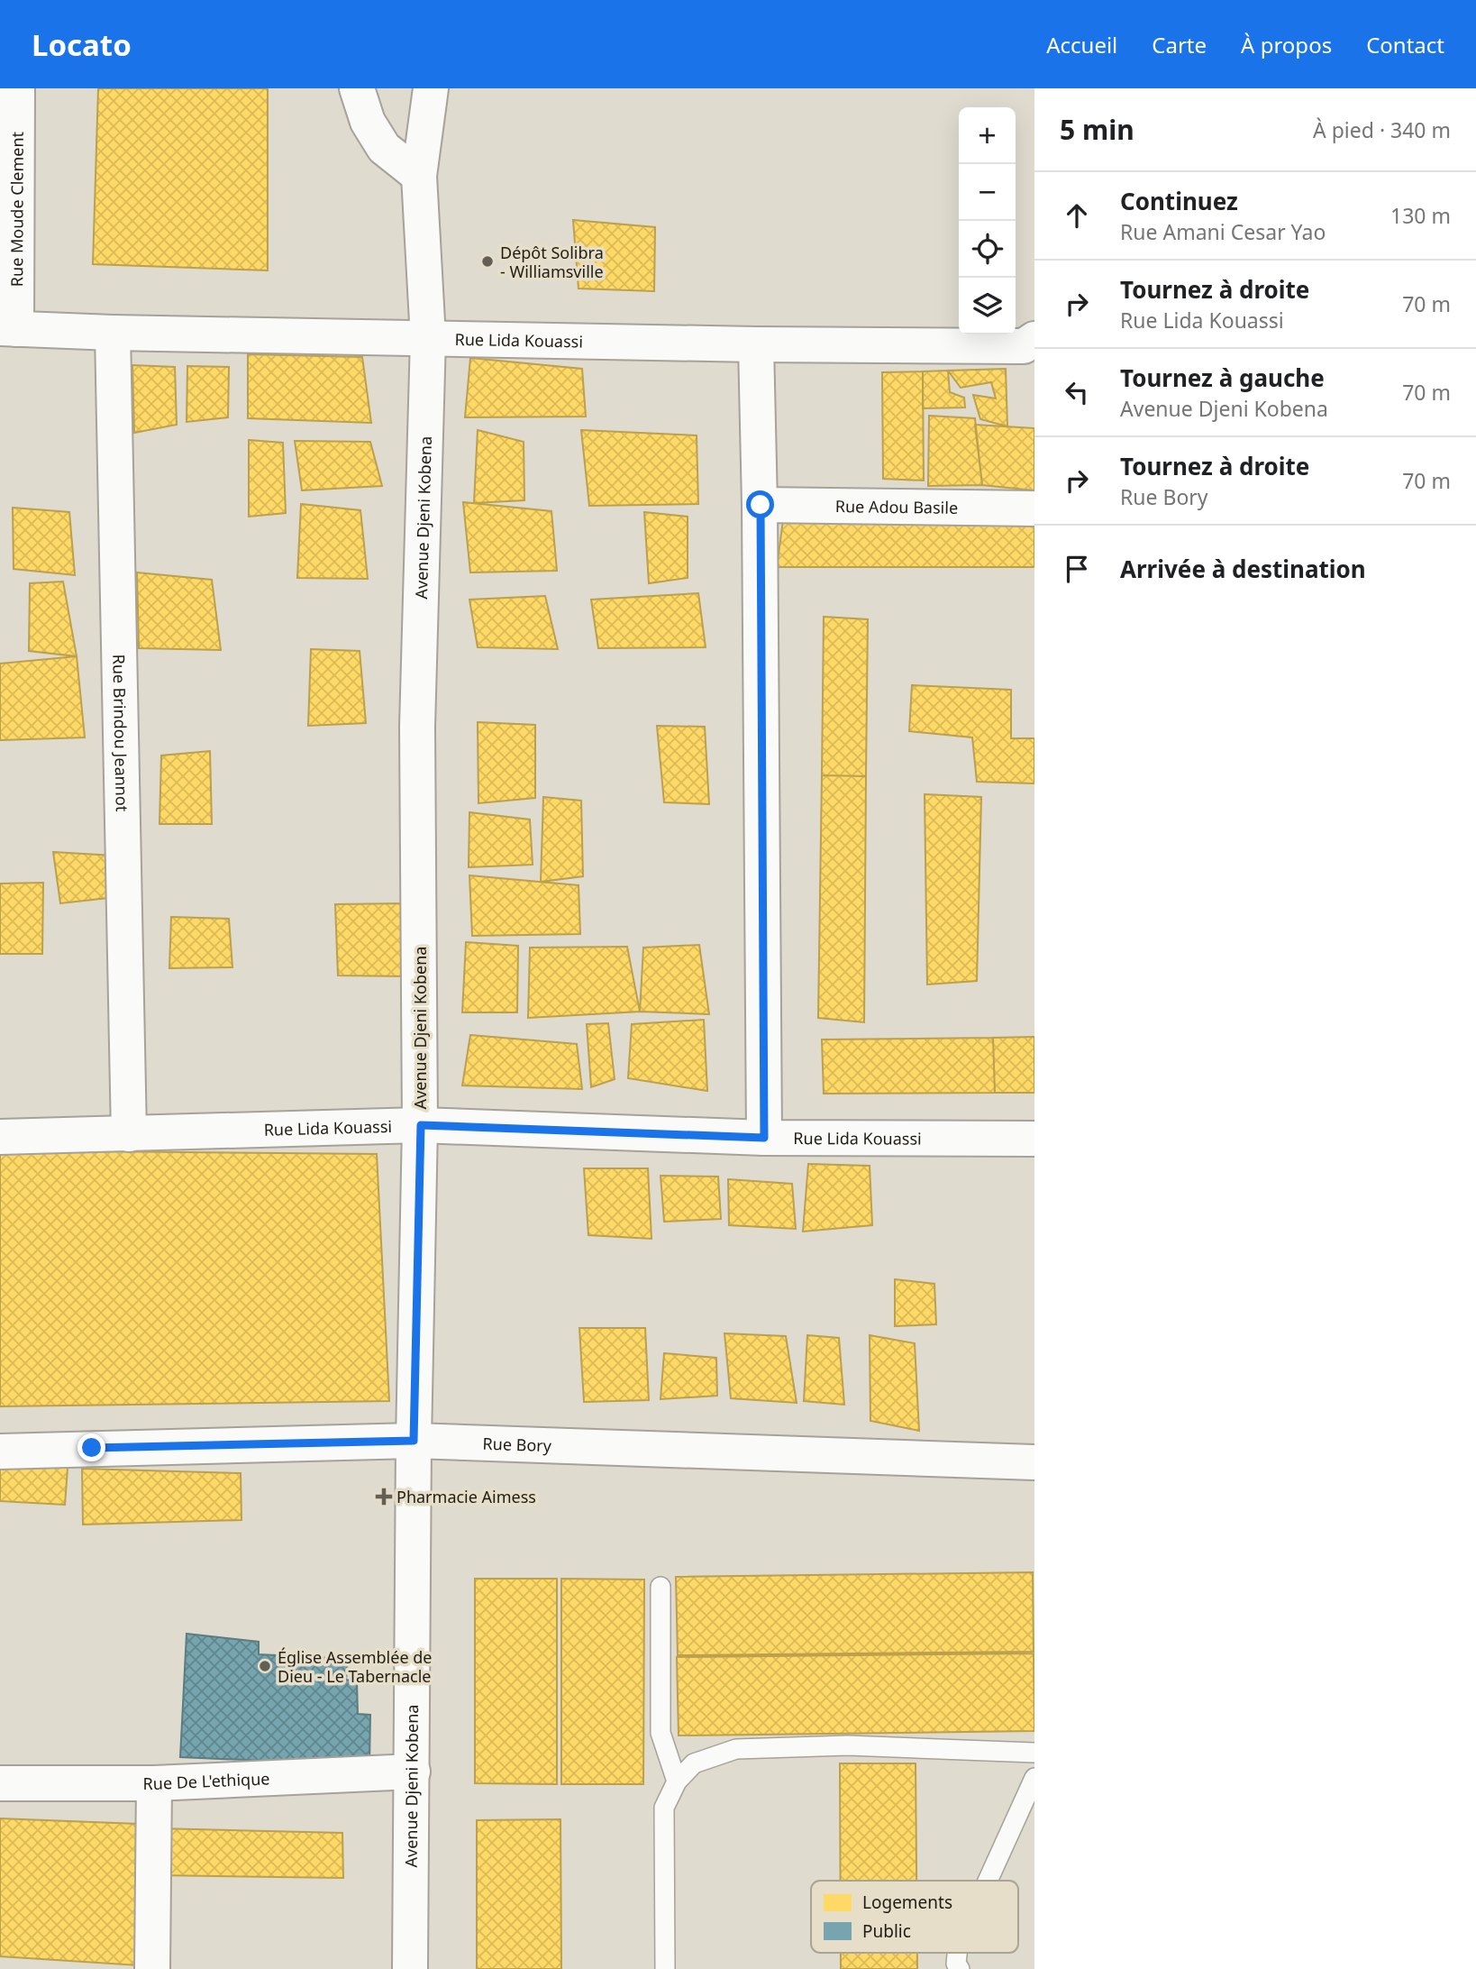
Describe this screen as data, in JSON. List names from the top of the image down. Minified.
{"streets":{"street":["Rue Moude Clement","Rue Lida Kouassi","Rue Adou Basile","Avenue Djeni Kobena","Rue Brindou Jeannot","Rue Bory","Rue De L'ethique"]},"crossings":[["Rue Moude Clement","Rue Lida Kouassi"],["Rue Lida Kouassi","Avenue Djeni Kobena"],["Rue Lida Kouassi","Rue Brindou Jeannot"],["Avenue Djeni Kobena","Rue Bory"],["Avenue Djeni Kobena","Rue De L'ethique"]],"places":{"other":["Dépôt Solibra - Williamsville","Église Assemblée de Dieu - Le Tabernacle"],"health":["Pharmacie Aimess"]},"legend":["Logements","Public"],"page":{"header":"Locato","nav":["Accueil","Carte","À propos","Contact"],"heading":["5 min","À pied · 340 m"],"map_buttons":["+","−"],"list":[["Continuez","Rue Amani Cesar Yao","130 m"],["Tournez à droite","Rue Lida Kouassi","70 m"],["Tournez à gauche","Avenue Djeni Kobena","70 m"],["Tournez à droite","Rue Bory","70 m"],"Arrivée à destination"]}}
